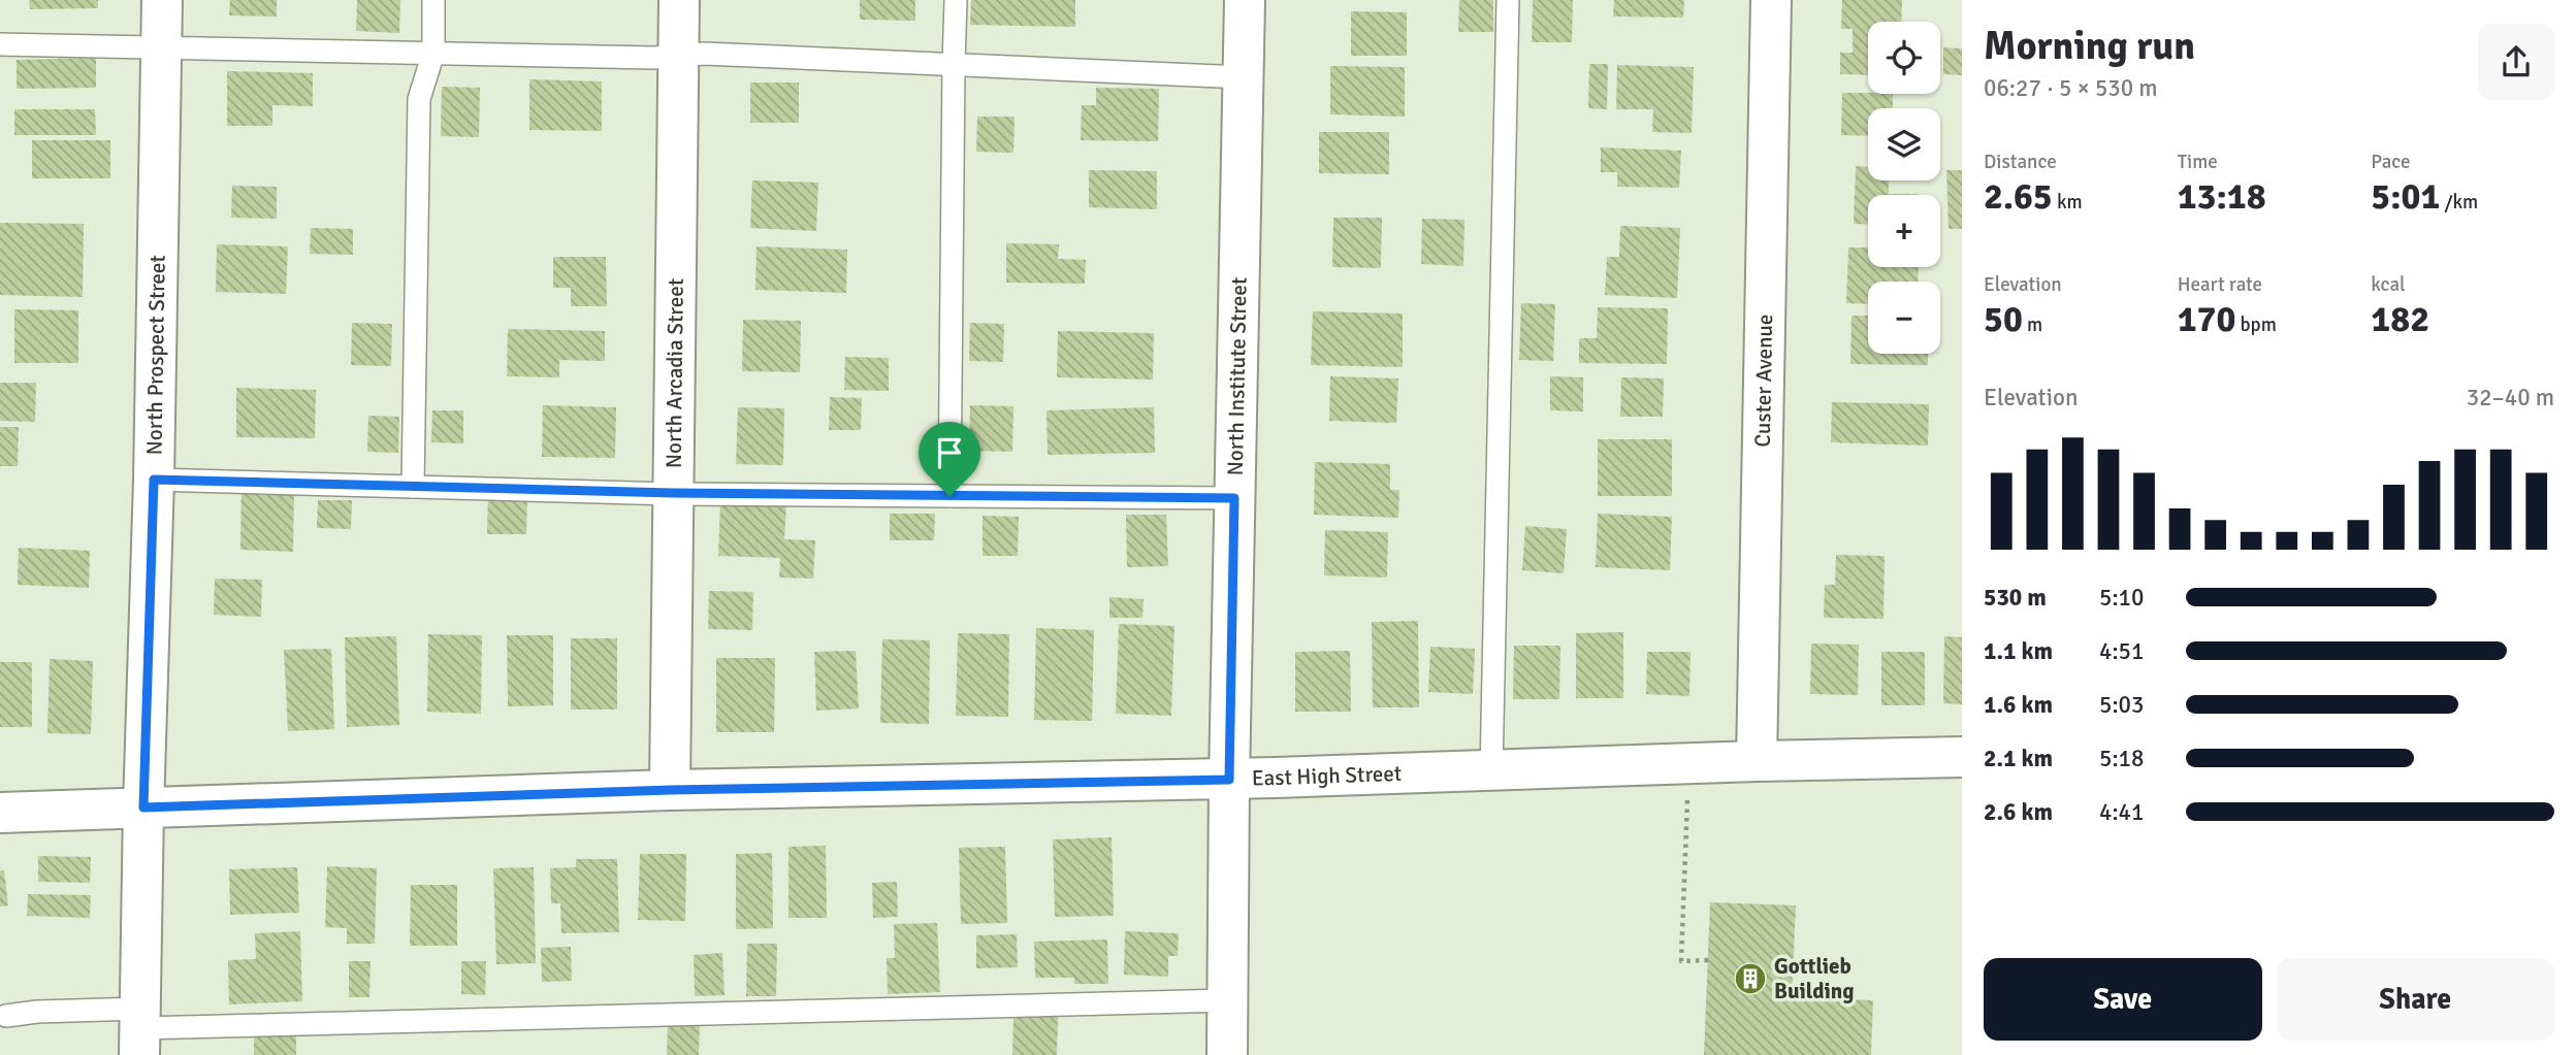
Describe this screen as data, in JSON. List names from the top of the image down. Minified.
{"streets":{"street":["North Prospect Street","North Arcadia Street","North Institute Street","Custer Avenue","East High Street"]},"crossings":[["North Prospect Street","East High Street"],["North Arcadia Street","East High Street"],["North Institute Street","East High Street"],["Custer Avenue","East High Street"]],"places":{"building":["Gottlieb Building"]},"page":{"heading":["Morning run","06:27 · 5 × 530 m"],"map_buttons":["+","−"],"stats":[["Distance","2.65 km"],["Time","13:18"],["Pace","5:01 /km"],["Elevation","50 m"],["Heart rate","170 bpm"],["kcal","182"]],"chart":["Elevation","32–40 m"],"list":[{"name":"530 m","note":"5:10"},{"name":"1.1 km","note":"4:51"},{"name":"1.6 km","note":"5:03"},{"name":"2.1 km","note":"5:18"},{"name":"2.6 km","note":"4:41"}],"buttons":["Save","Share"]}}
